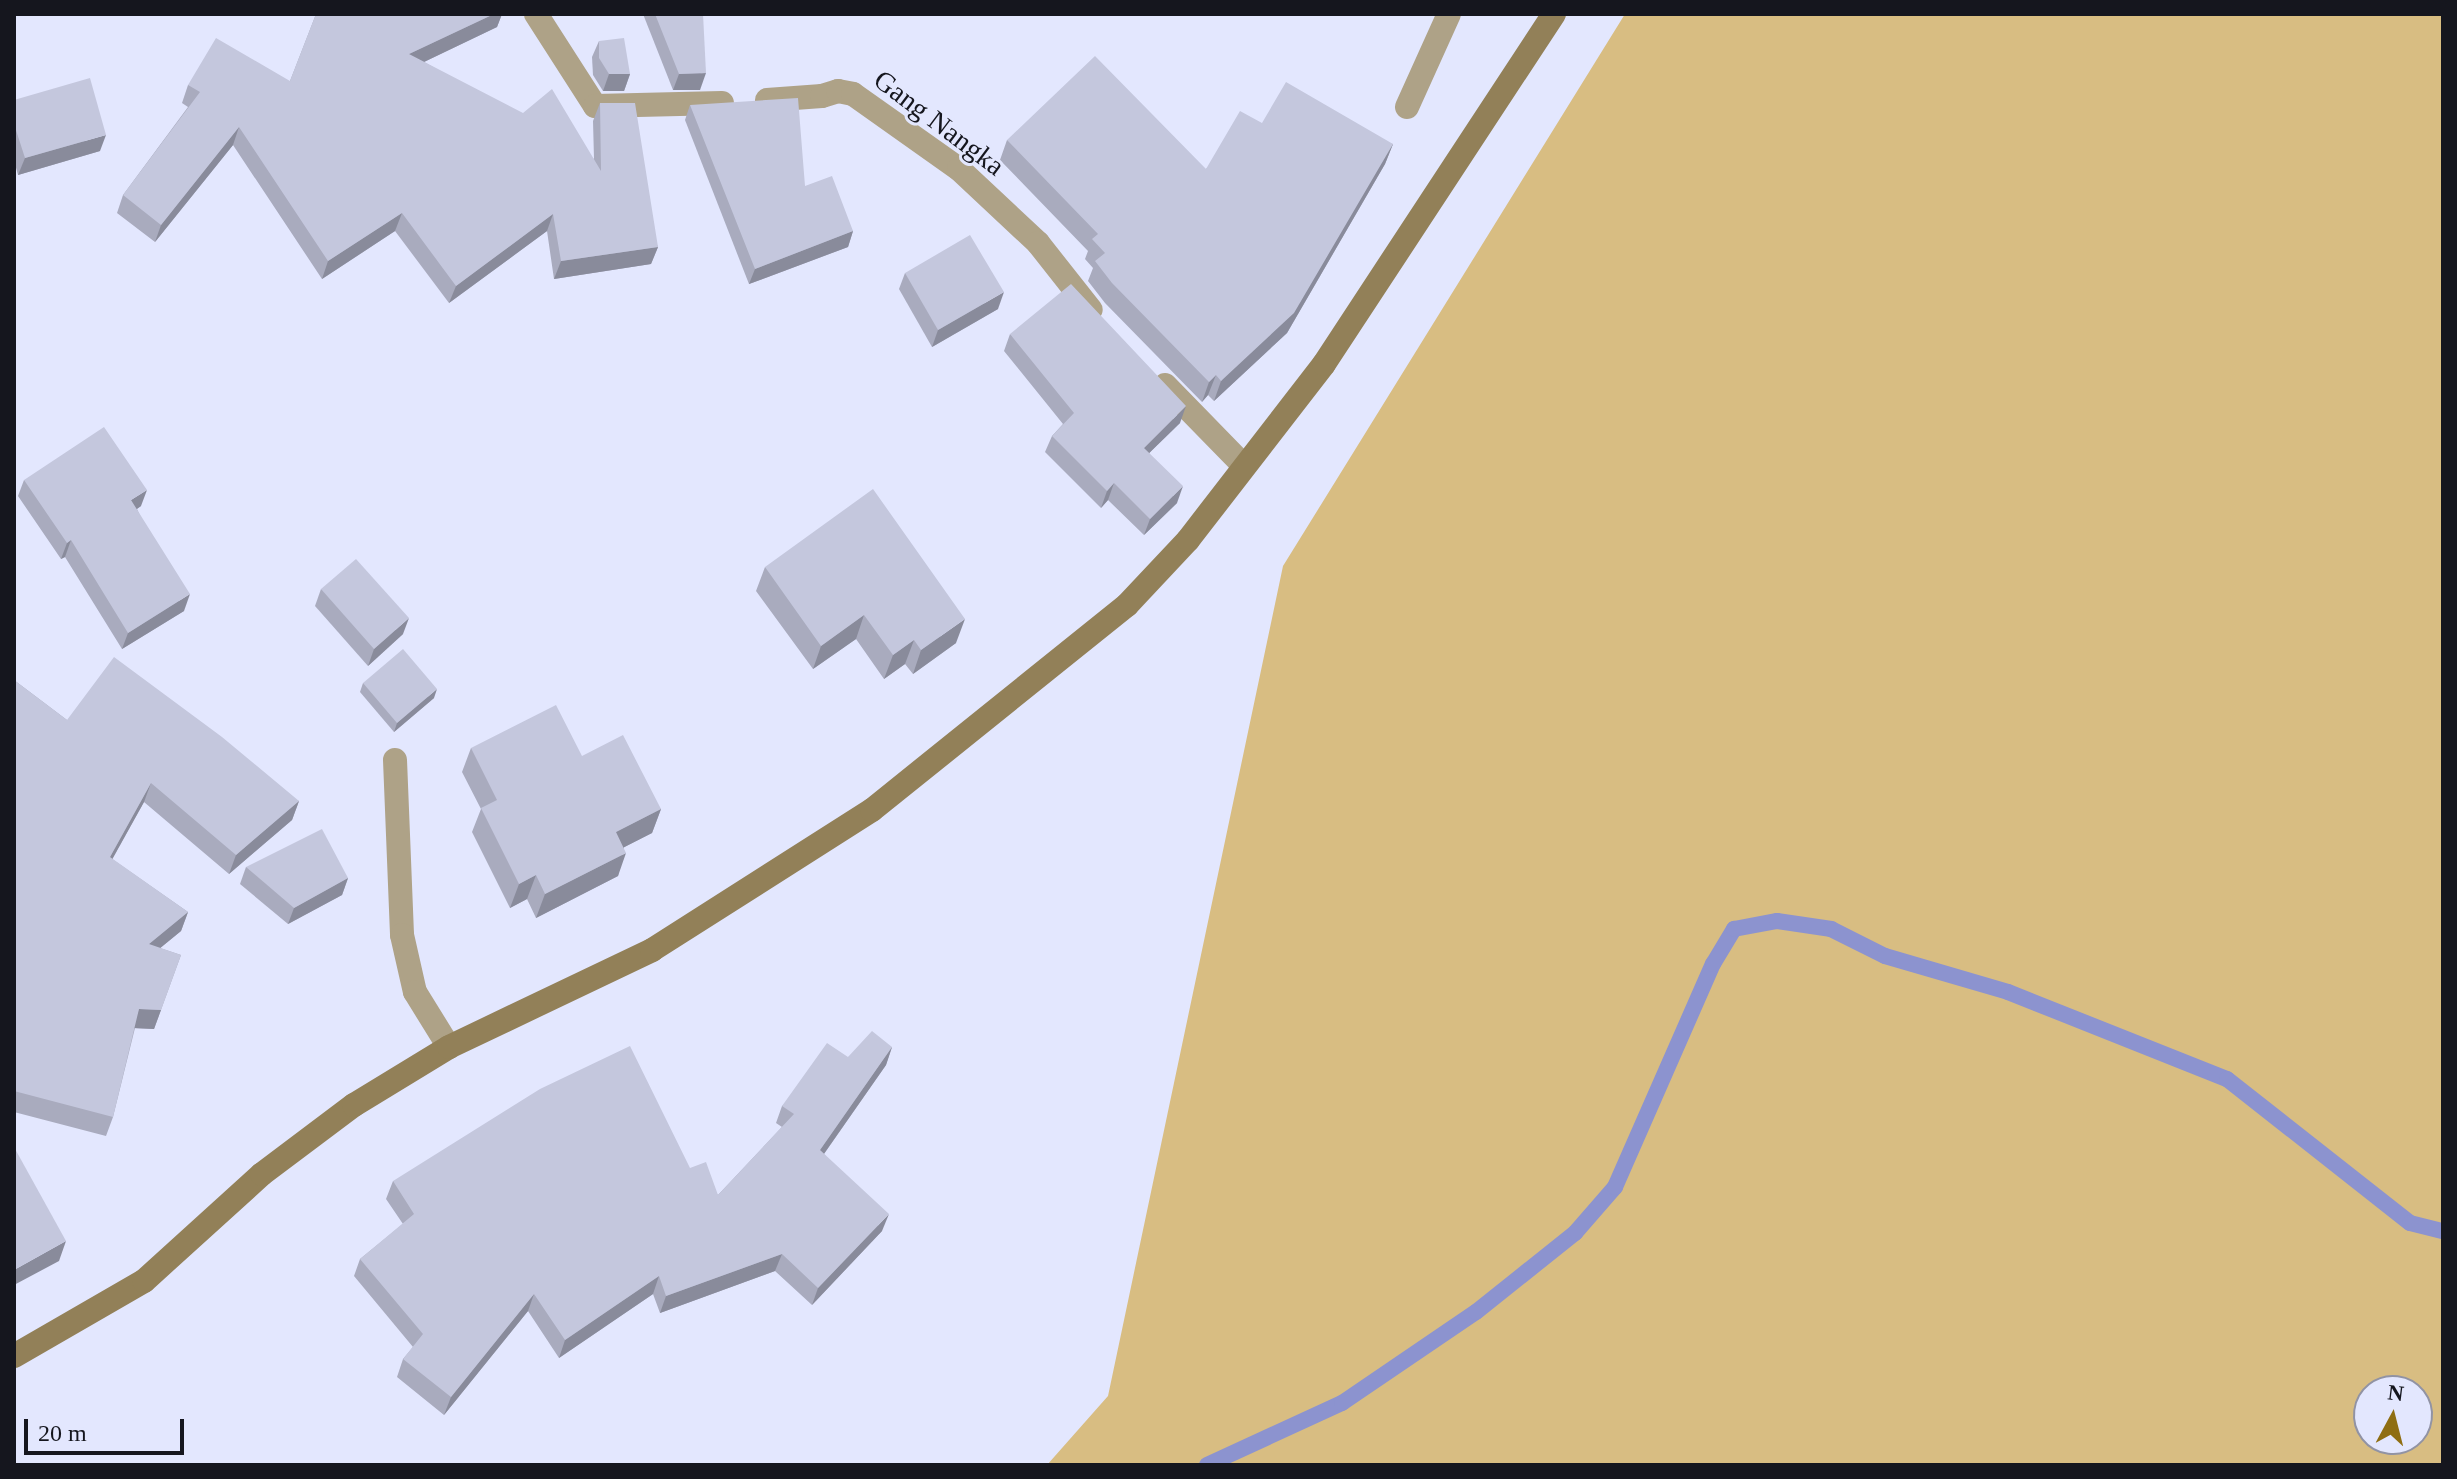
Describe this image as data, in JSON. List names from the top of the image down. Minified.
{"streets":{"street":["Gang Nangka"]},"scale_bar":"20 m","north":"top"}
